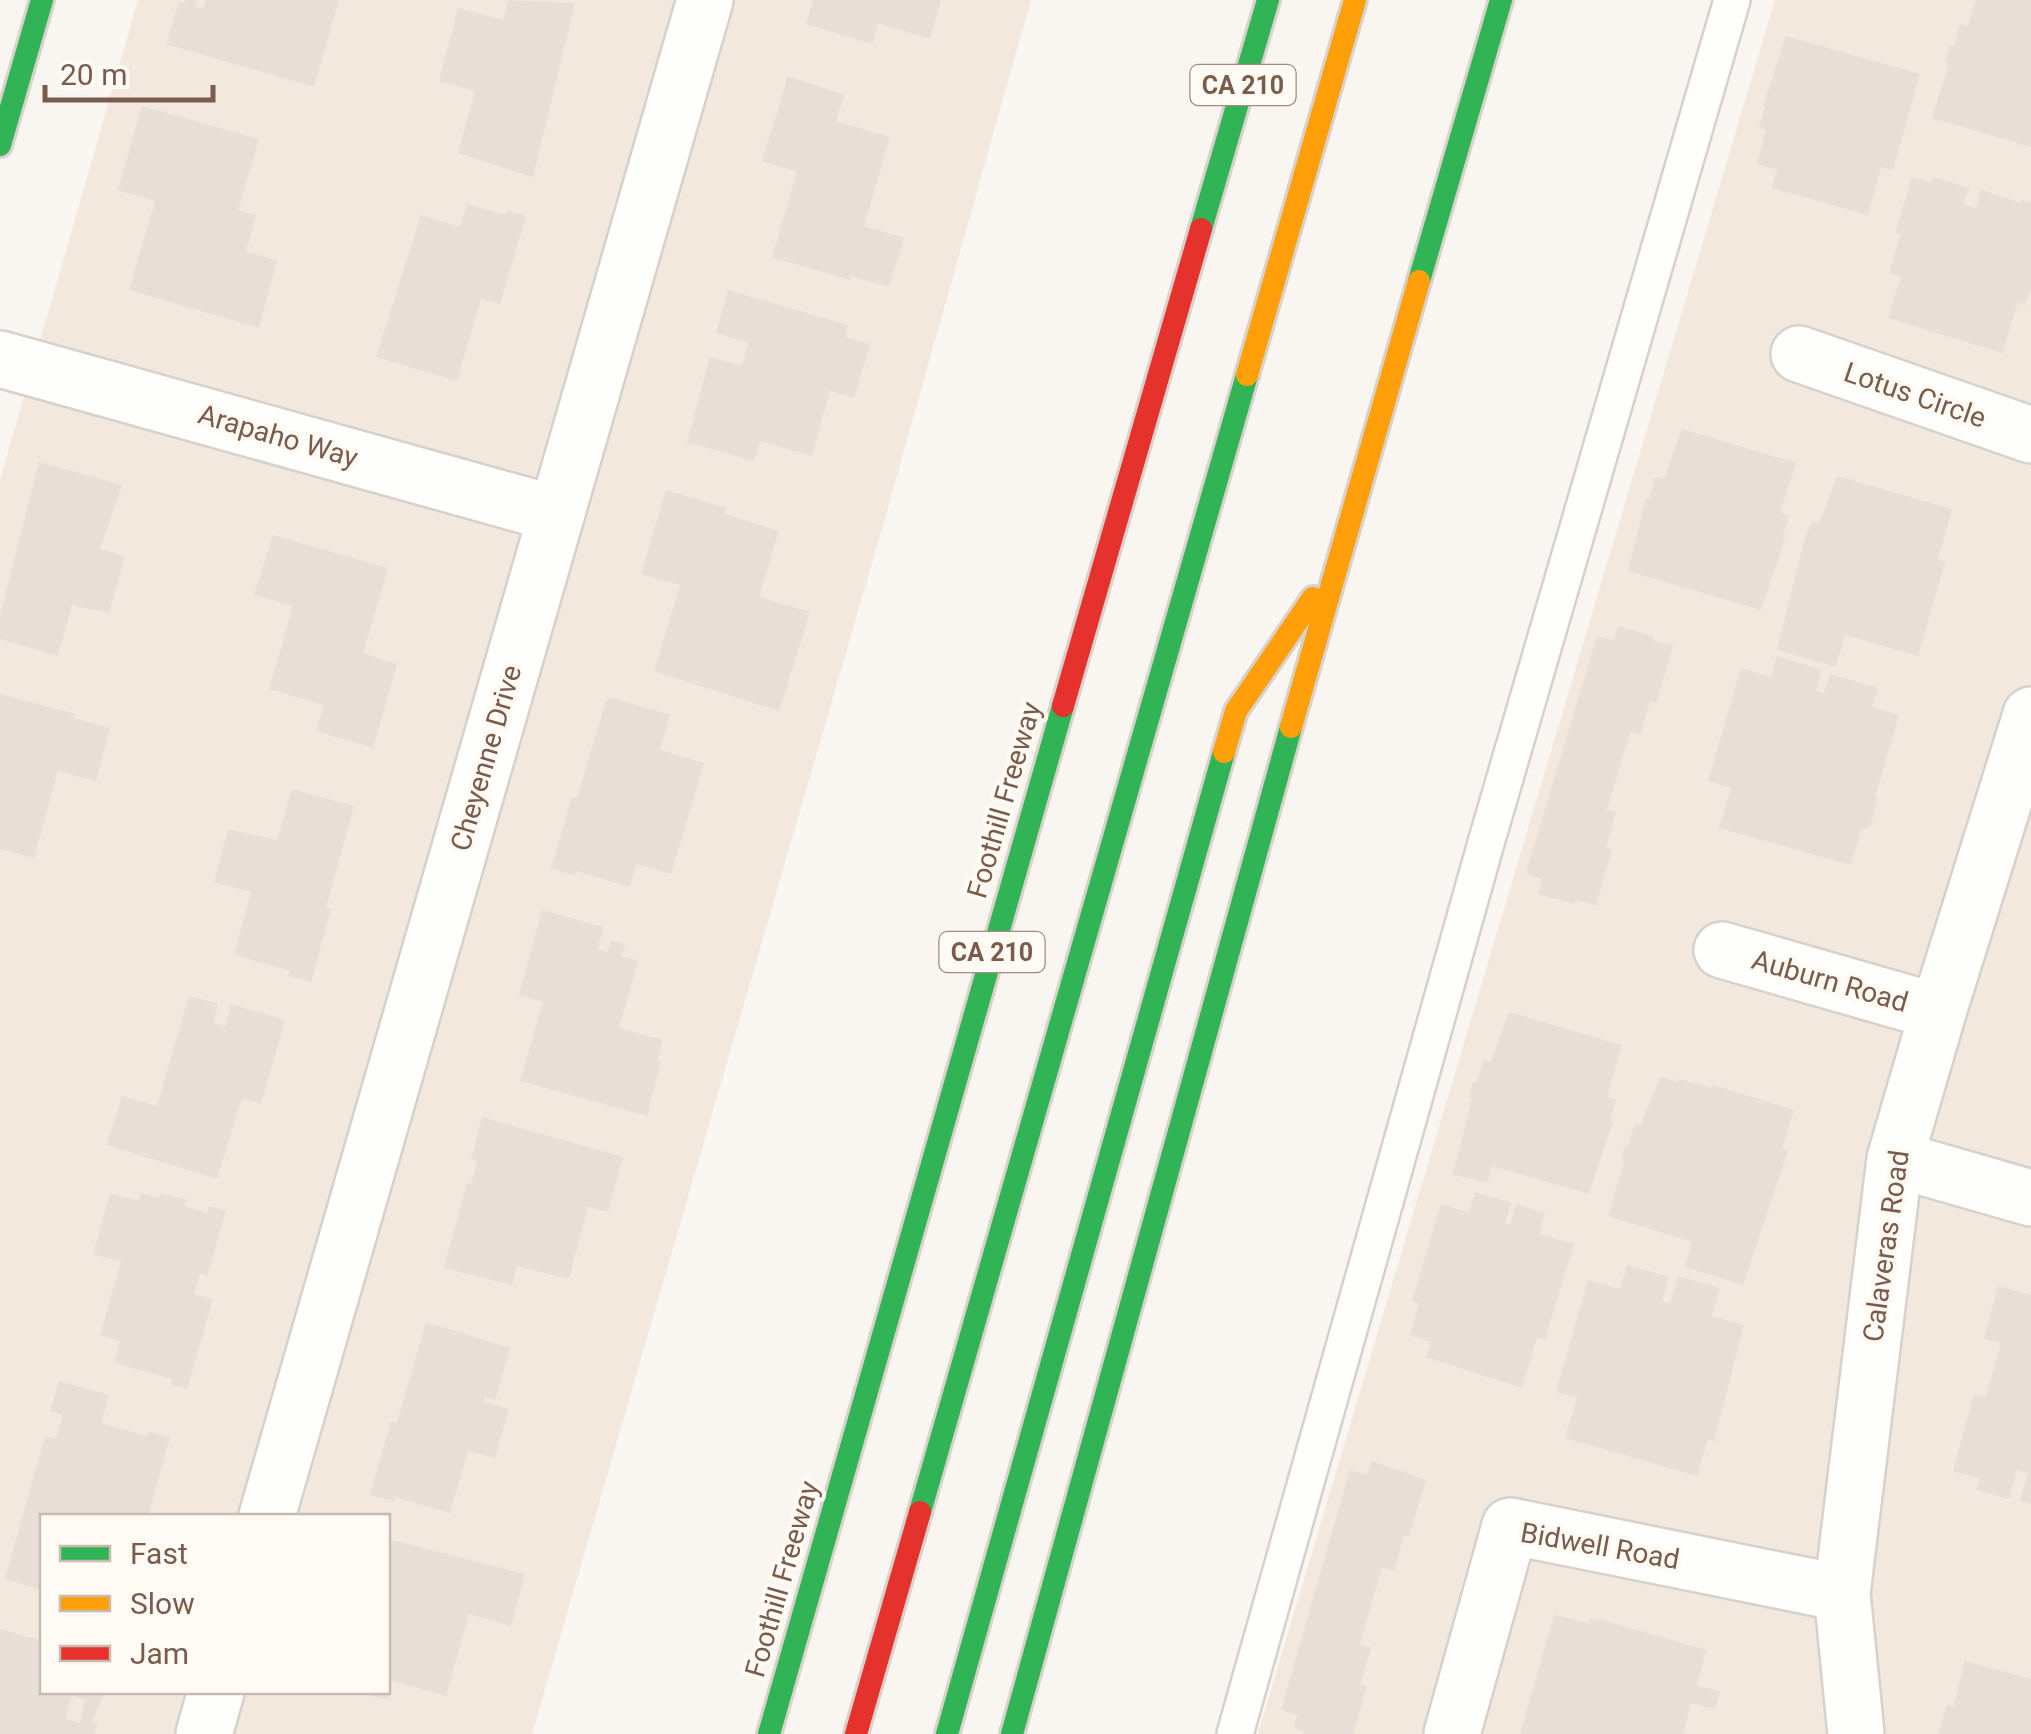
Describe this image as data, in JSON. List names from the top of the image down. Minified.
{"streets":{"main road":["CA 210","Foothill Freeway"],"street":["Lotus Circle","Arapaho Way","Cheyenne Drive","Auburn Road","Calaveras Road","Bidwell Road"]},"crossings":[["Arapaho Way","Cheyenne Drive"],["Auburn Road","Calaveras Road"],["Calaveras Road","Bidwell Road"]],"legend":["Fast","Slow","Jam"],"scale_bar":"20 m"}
